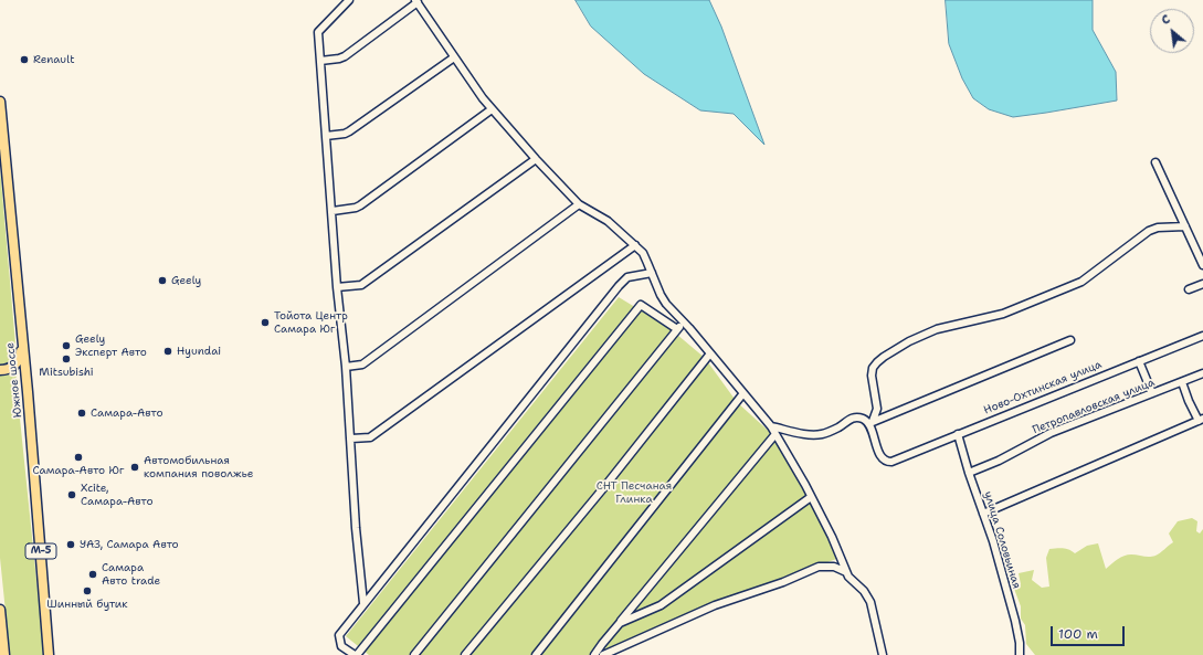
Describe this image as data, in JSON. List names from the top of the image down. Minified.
{"streets":{"main road":["Южное шоссе","М-5"],"street":["Ново-Охтинская улица","Петропавловская улица","улица Соловьиная"]},"crossings":[["Ново-Охтинская улица","улица Соловьиная"],["Петропавловская улица","улица Соловьиная"]],"parks":["СНТ Песчаная Глинка"],"places":["Renault","Geely","Тойота Центр Самара Юг","Geely Эксперт Авто","Hyundai","Mitsubishi","Самара-Авто","Самара-Авто Юг","Автомобильная компания поволжье","Xcite, Самара-Авто","УАЗ, Самара Авто","Самара Авто trade","Шинный бутик"],"scale_bar":"100 m","north":"top left"}
